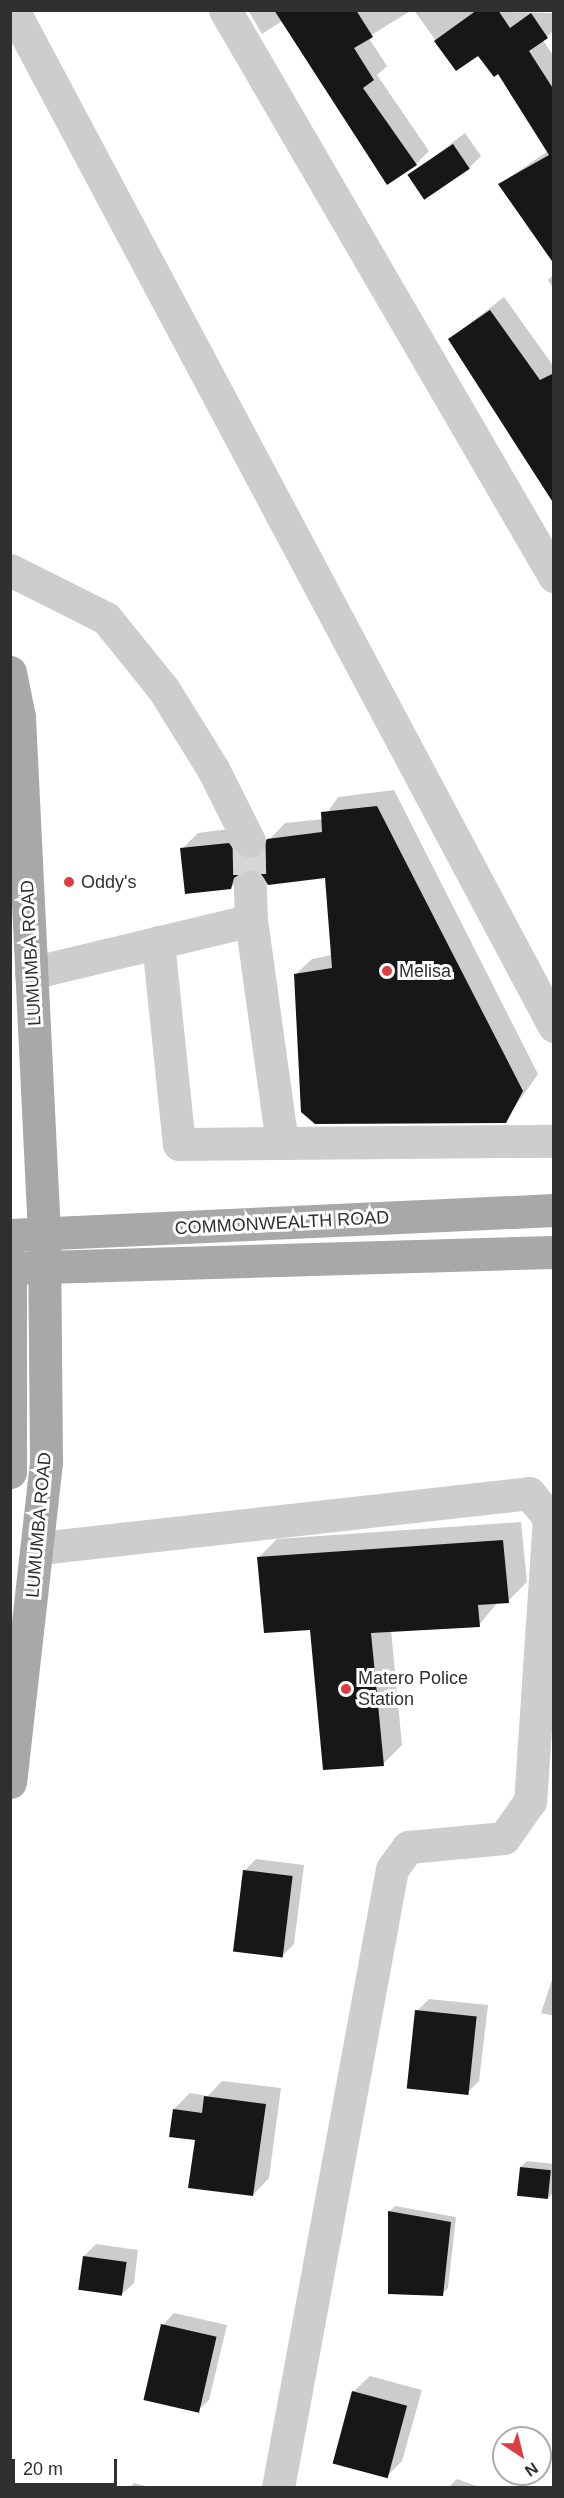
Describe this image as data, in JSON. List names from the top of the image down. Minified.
{"streets":{"main road":["LUMUMBA ROAD","COMMONWEALTH ROAD"]},"crossings":[["LUMUMBA ROAD","COMMONWEALTH ROAD"]],"places":["Oddy's","Melisa","Matero Police Station"],"scale_bar":"20 m","north":"bottom right"}
